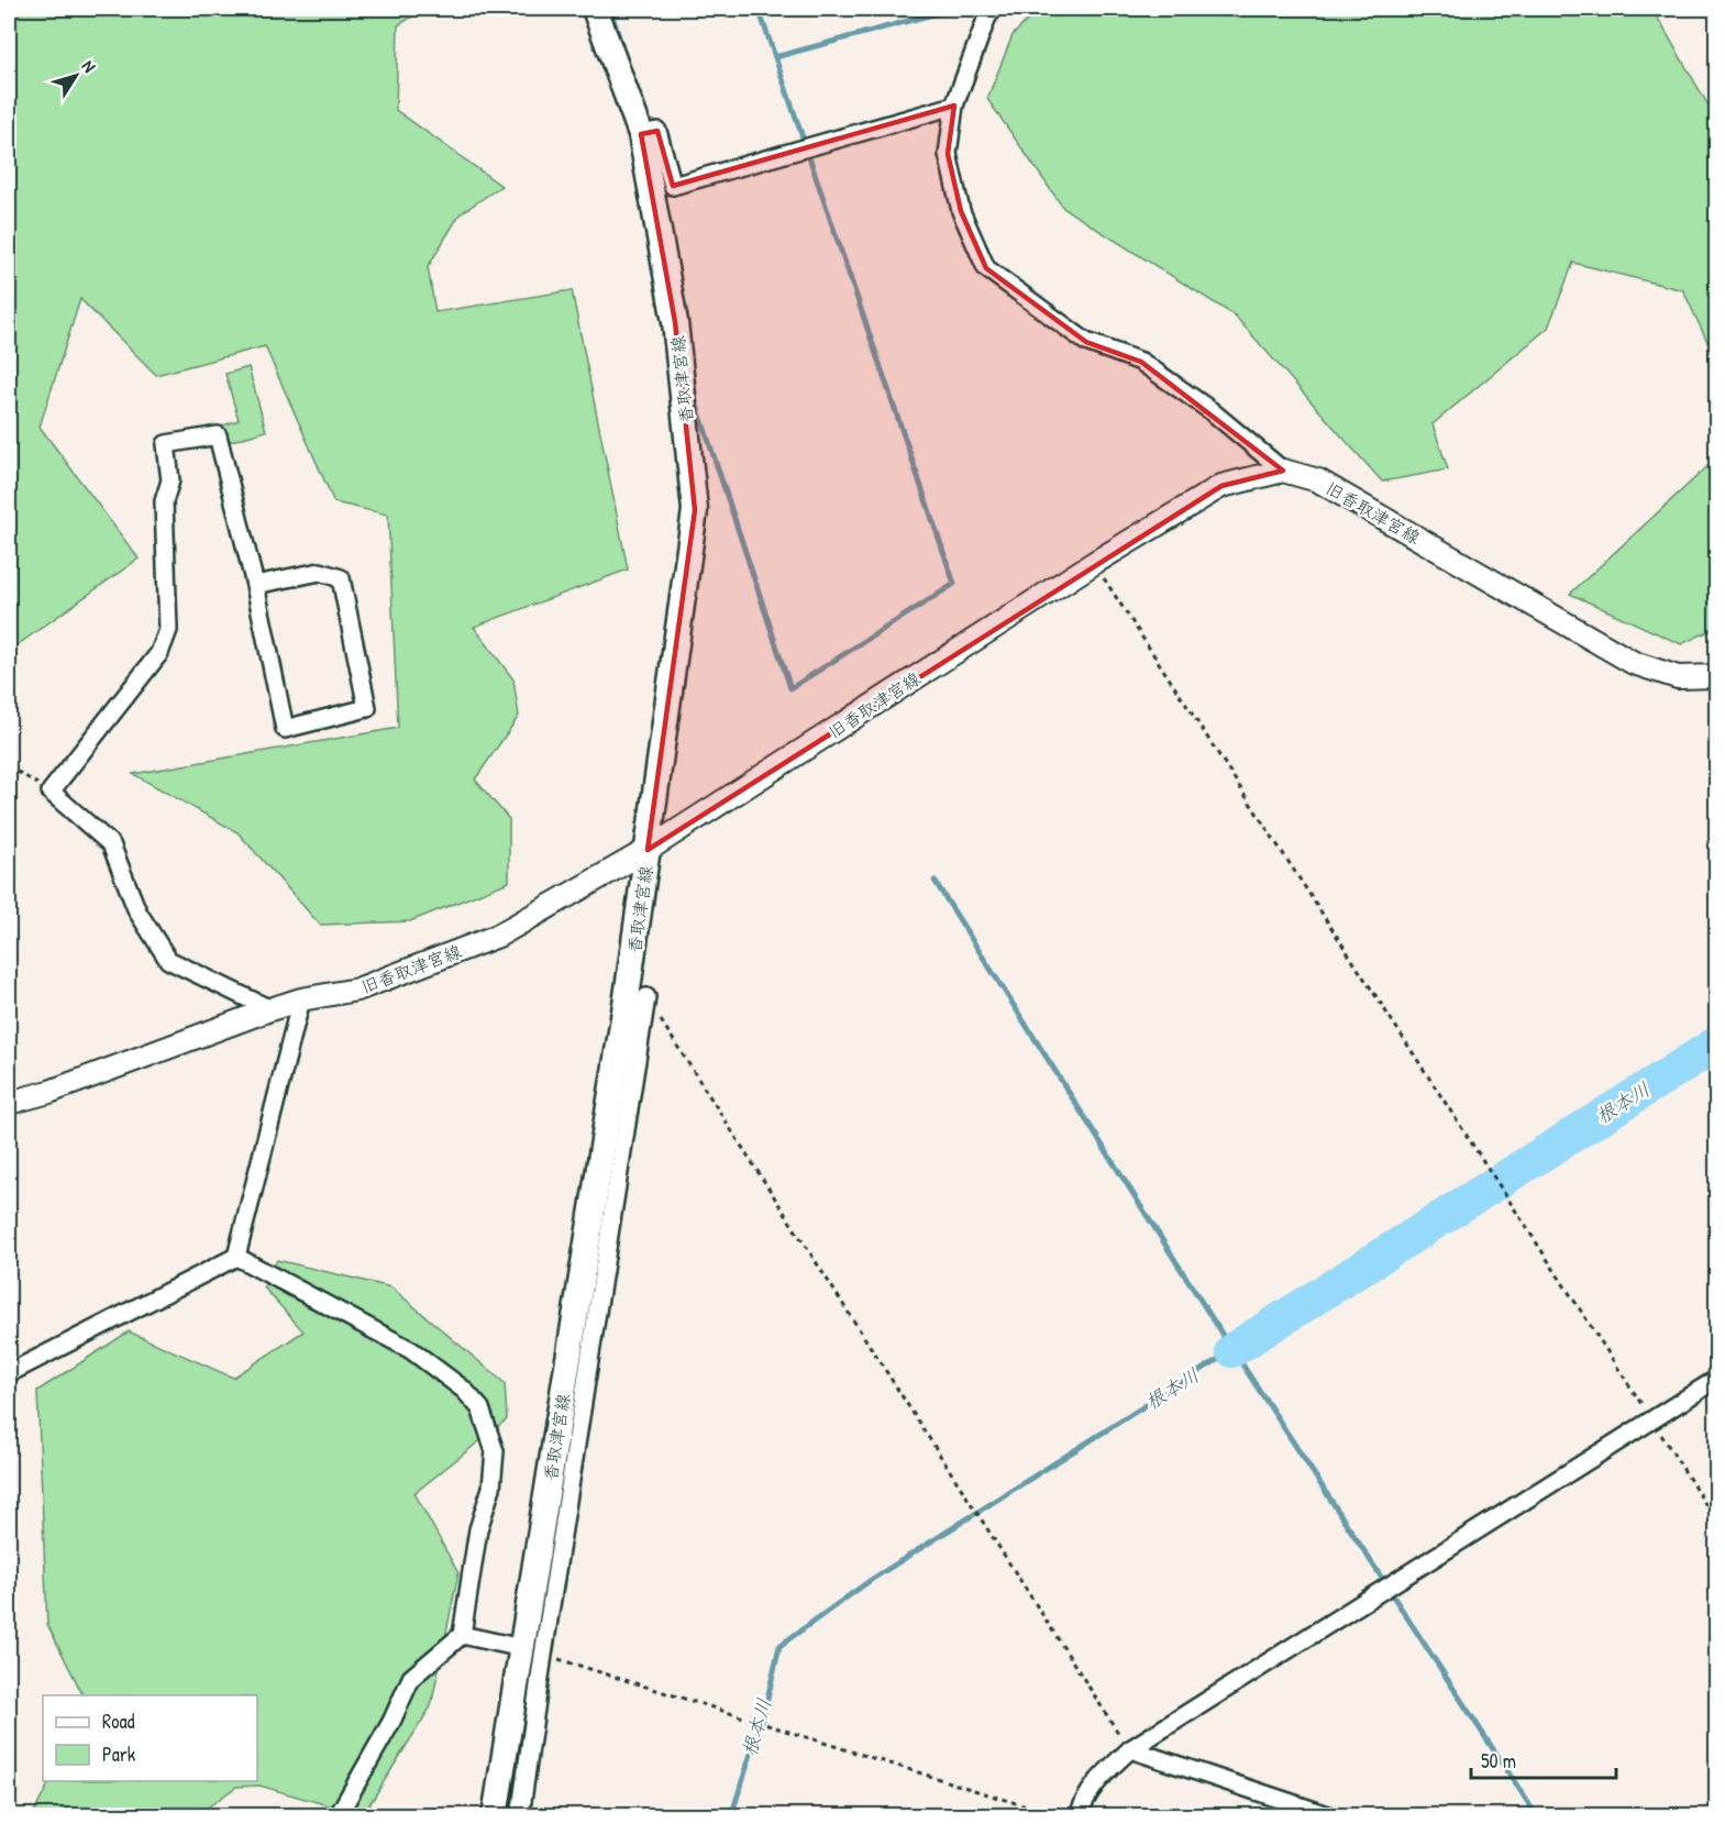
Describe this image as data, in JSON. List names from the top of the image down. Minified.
{"streets":{"main road":["香取津宮線"],"street":["旧香取津宮線"]},"crossings":[["香取津宮線","旧香取津宮線"]],"water":["根本川"],"legend":["Road","Park"],"scale_bar":"50 m","north":"top right"}
